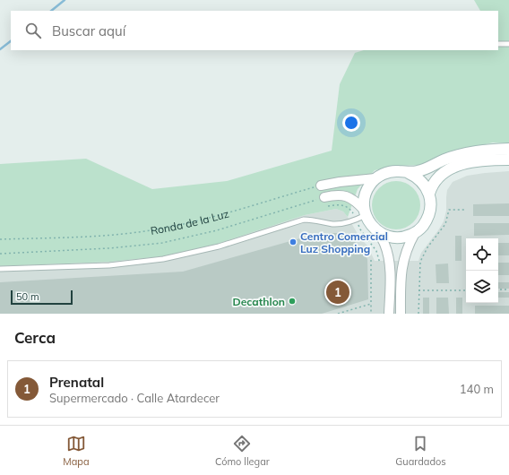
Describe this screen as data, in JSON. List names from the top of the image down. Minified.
{"streets":{"path":["Ronda de la Luz"]},"places":["Centro Comercial Luz Shopping","Decathlon"],"scale_bar":"50 m","page":{"search":"Buscar aquí","pins":"1","scale":"50 m","heading":"Cerca","list":[{"mark":"1","name":"Prenatal","note":"Supermercado · Calle Atardecer","value":"140 m"}],"nav":["Mapa","Cómo llegar","Guardados"]}}
